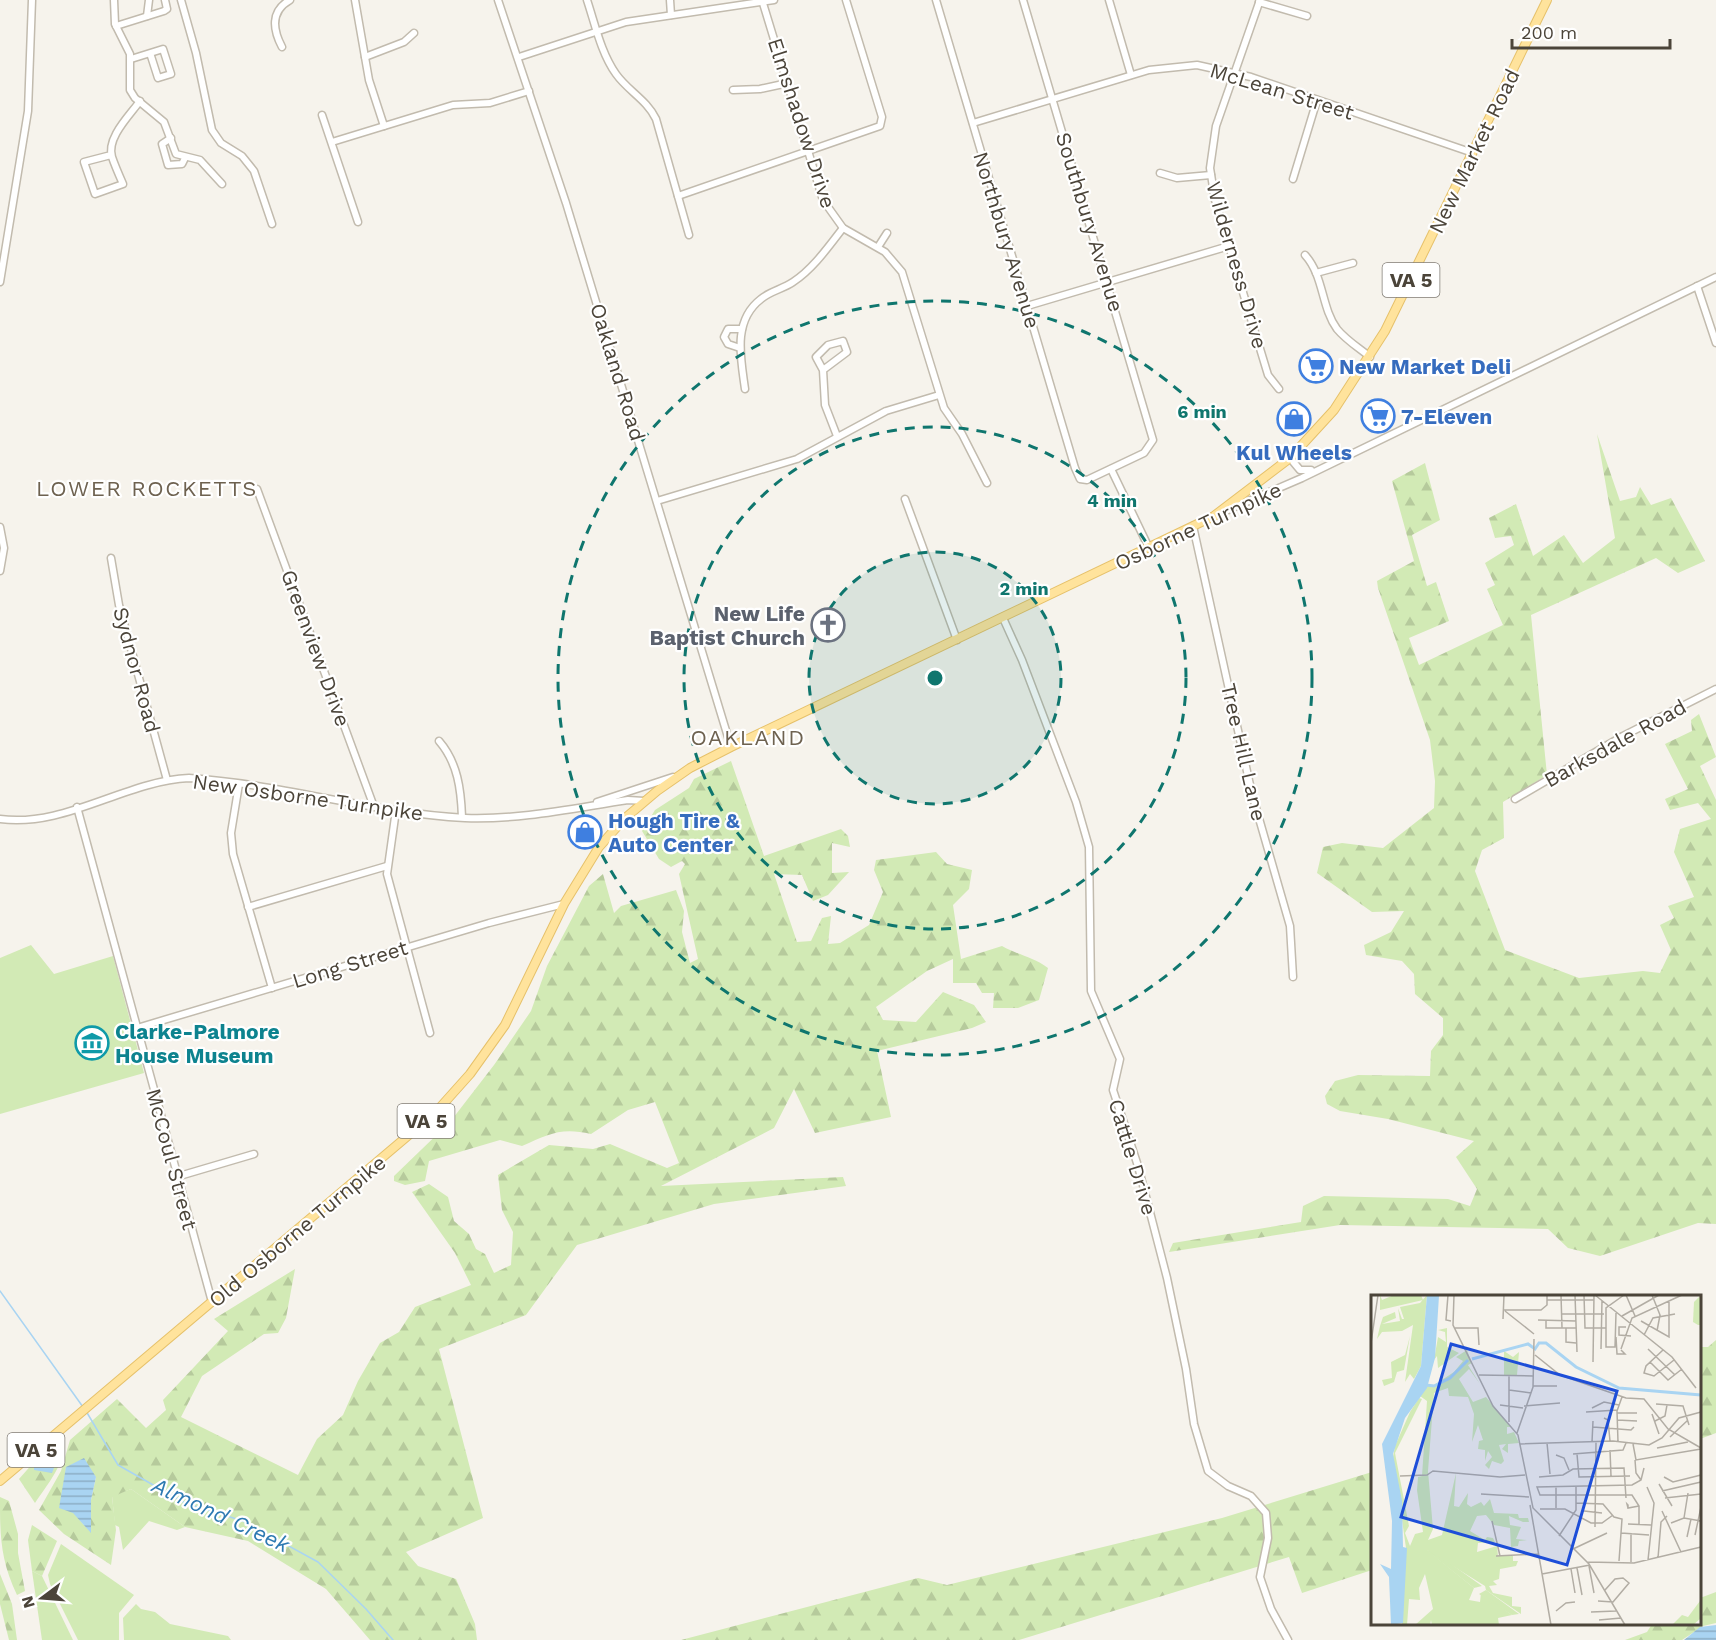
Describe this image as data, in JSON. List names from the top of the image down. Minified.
{"streets":{"main road":["New Market Road","VA 5","Osborne Turnpike","Old Osborne Turnpike"],"street":["McLean Street","Elmshadow Drive","Southbury Avenue","Northbury Avenue","Wilderness Drive","Oakland Road","Greenview Drive","Sydnor Road","Barksdale Road","Tree Hill Lane","New Osborne Turnpike","Long Street","Cattle Drive","McCoul Street"]},"crossings":[["McLean Street","New Market Road"],["McLean Street","Southbury Avenue"],["McLean Street","Northbury Avenue"],["McLean Street","Wilderness Drive"],["New Market Road","Osborne Turnpike"],["Southbury Avenue","Northbury Avenue"],["Oakland Road","Osborne Turnpike"],["Osborne Turnpike","Tree Hill Lane"],["Osborne Turnpike","New Osborne Turnpike"],["Osborne Turnpike","Cattle Drive"],["Osborne Turnpike","Old Osborne Turnpike"],["Greenview Drive","New Osborne Turnpike"],["Sydnor Road","New Osborne Turnpike"],["New Osborne Turnpike","McCoul Street"],["New Osborne Turnpike","Old Osborne Turnpike"],["Long Street","McCoul Street"],["Long Street","Old Osborne Turnpike"],["McCoul Street","Old Osborne Turnpike"]],"districts":["LOWER ROCKETTS","OAKLAND"],"water":["Almond Creek"],"places":{"supermarket":["New Market Deli","7-Eleven"],"shop":["Kul Wheels","Hough Tire & Auto Center"],"church":["New Life Baptist Church"],"museum":["Clarke-Palmore House Museum"]},"scale_bar":"200 m","north":"left","rings":["6 min","4 min","2 min"]}
